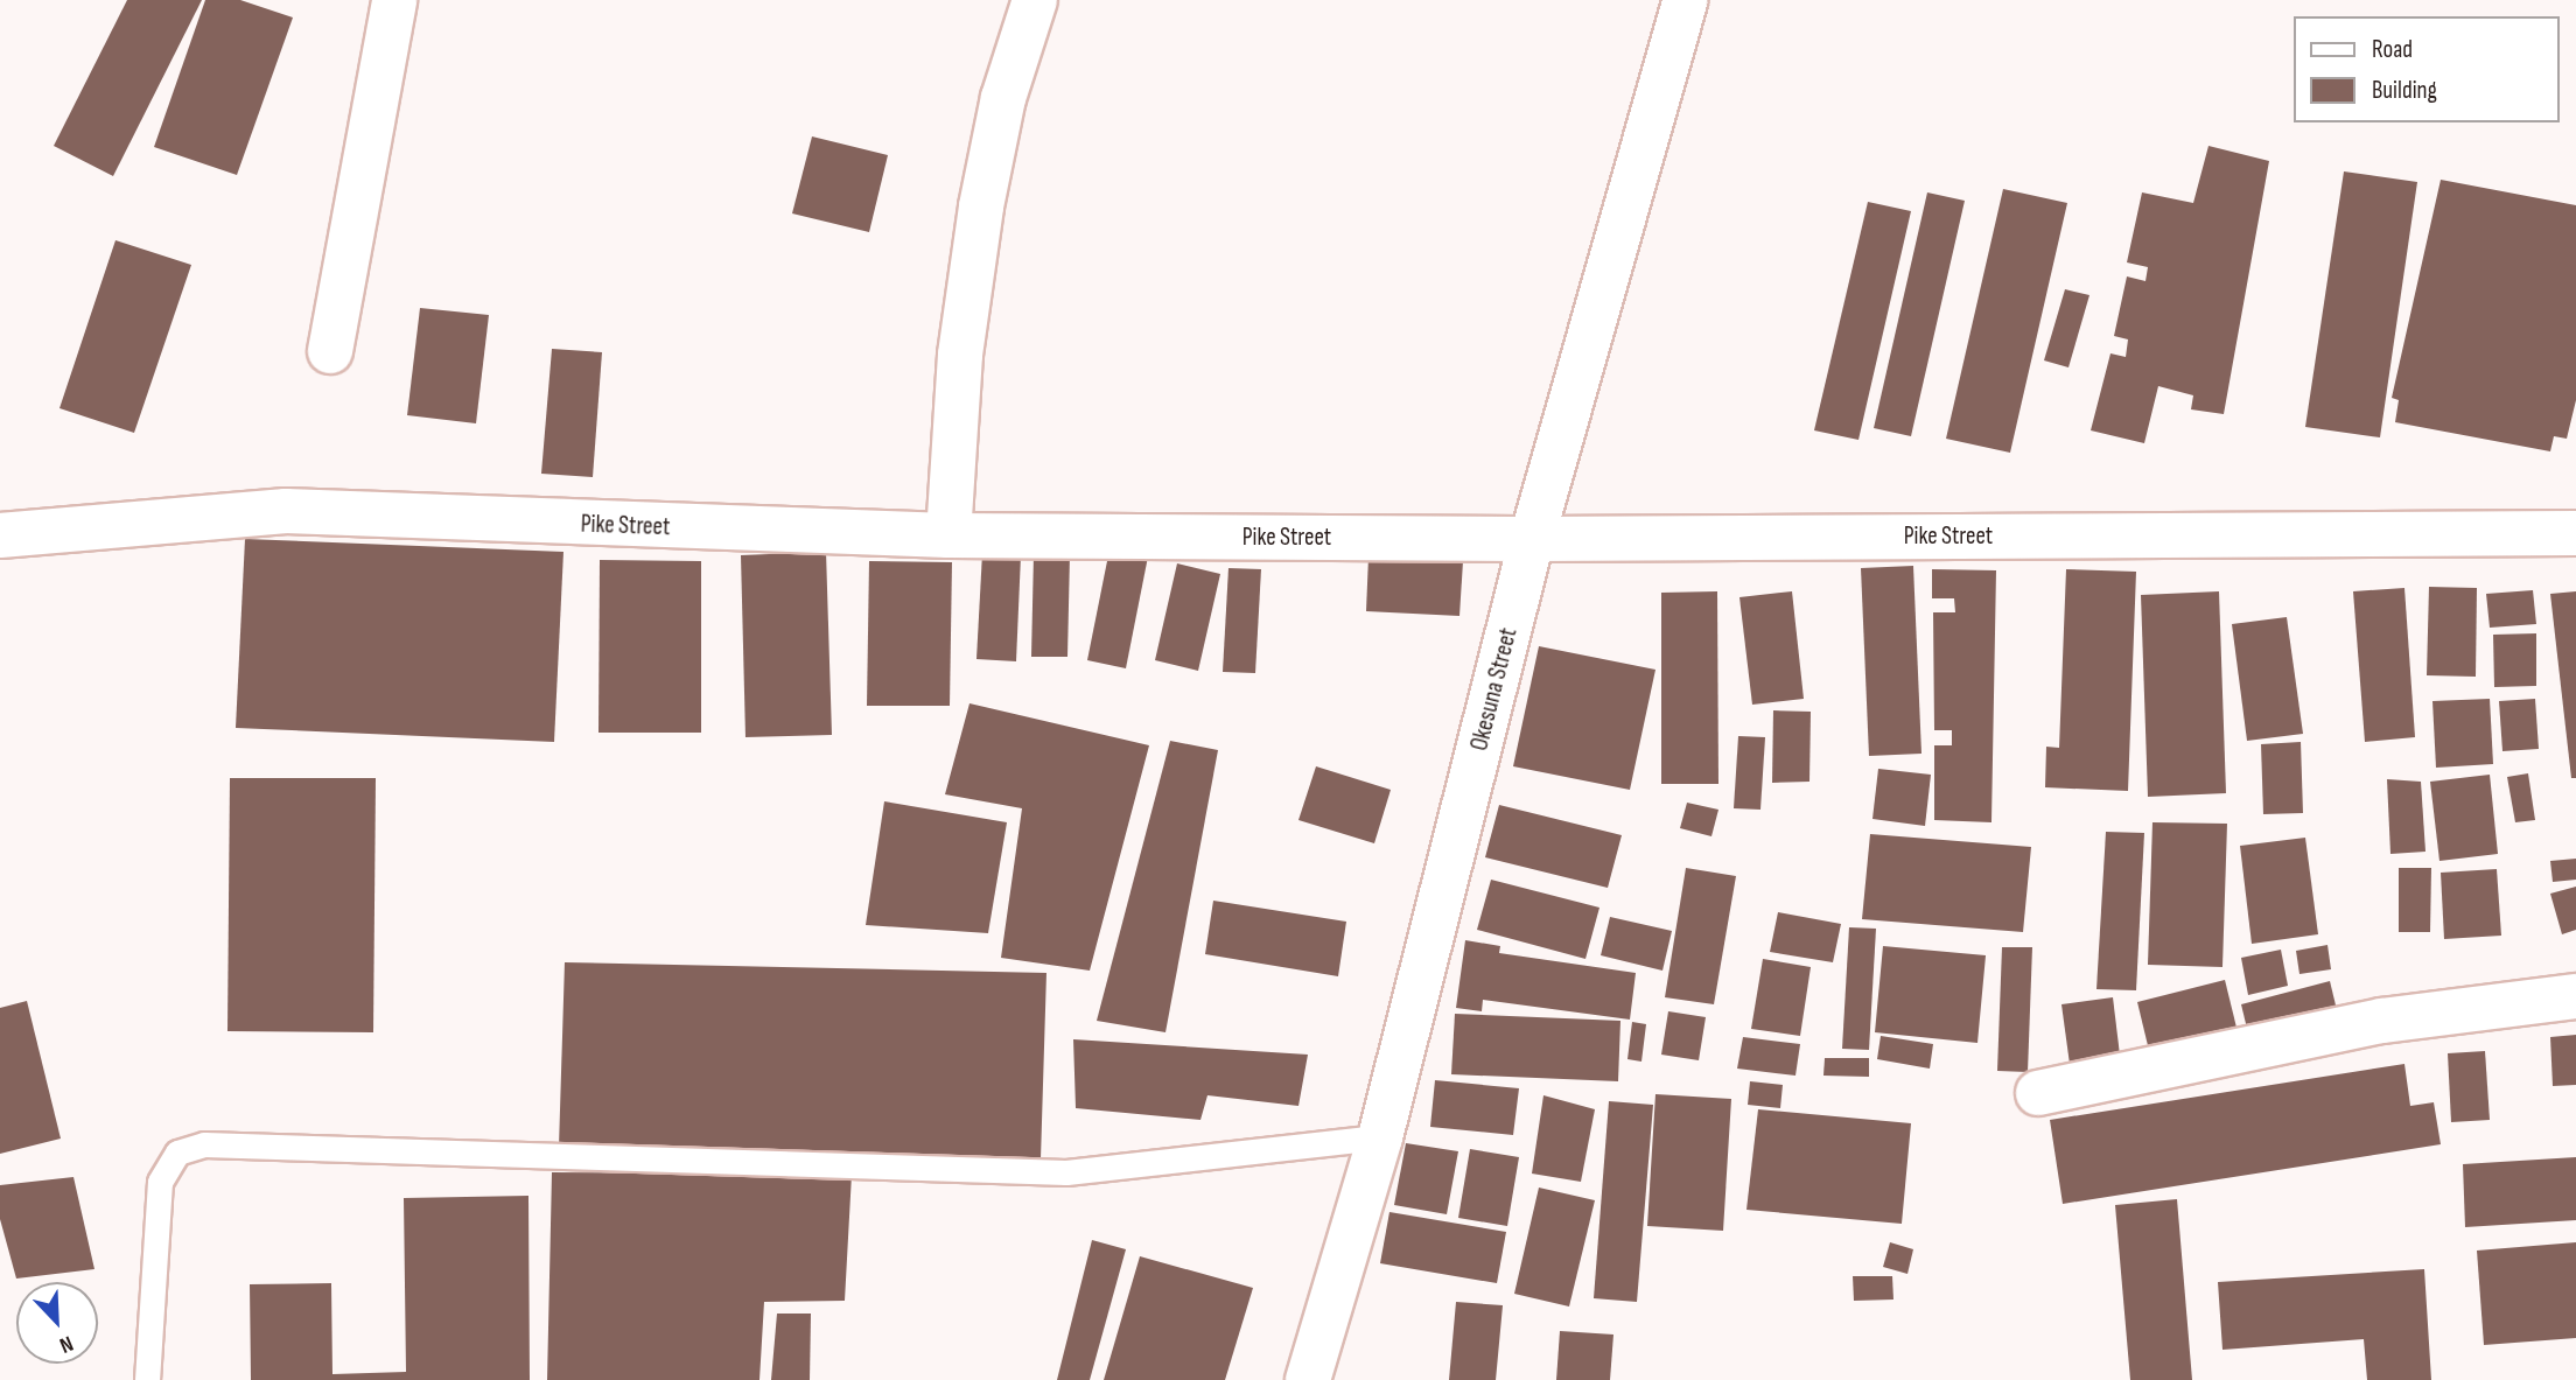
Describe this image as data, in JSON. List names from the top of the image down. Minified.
{"streets":{"street":["Pike Street","Okesuna Street"]},"crossings":[["Pike Street","Okesuna Street"]],"legend":["Road","Building"],"north":"bottom right"}
